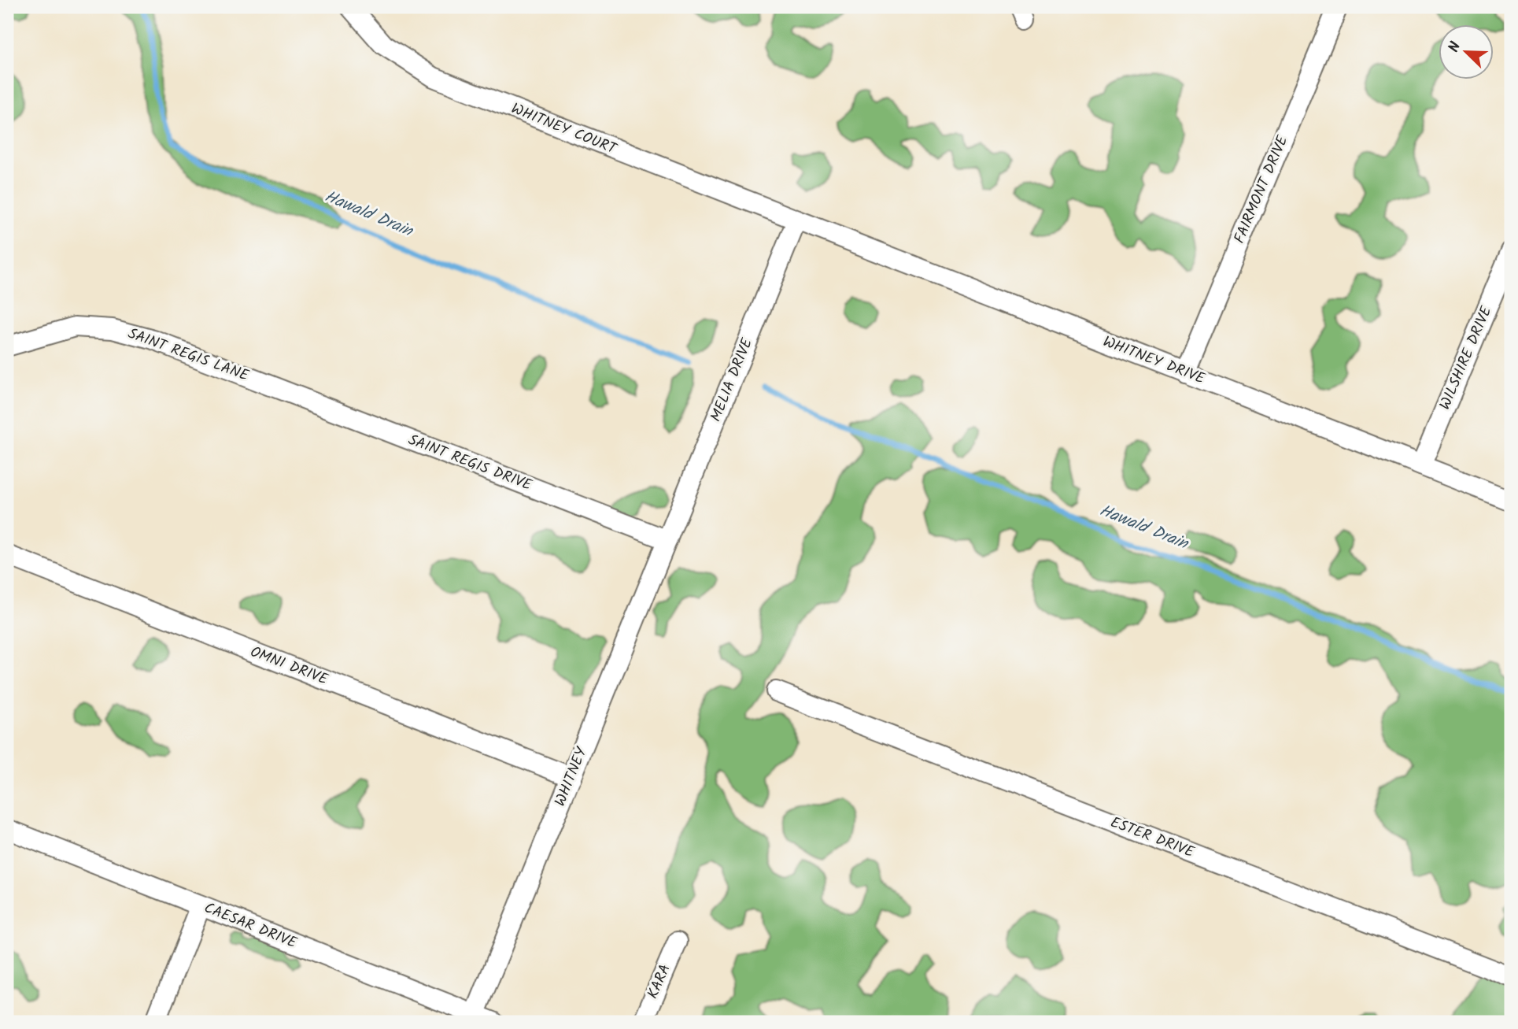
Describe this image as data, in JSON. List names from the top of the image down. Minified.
{"streets":{"street":["WHITNEY COURT","FAIRMONT DRIVE","SAINT REGIS LANE","WILSHIRE DRIVE","WHITNEY DRIVE","MELIA DRIVE","SAINT REGIS DRIVE","OMNI DRIVE","WHITNEY","ESTER DRIVE","CAESAR DRIVE","KARA"]},"crossings":[["WHITNEY COURT","WHITNEY DRIVE"],["WHITNEY COURT","MELIA DRIVE"],["FAIRMONT DRIVE","WHITNEY DRIVE"],["SAINT REGIS LANE","SAINT REGIS DRIVE"],["WILSHIRE DRIVE","WHITNEY DRIVE"],["WHITNEY DRIVE","MELIA DRIVE"],["MELIA DRIVE","SAINT REGIS DRIVE"],["MELIA DRIVE","WHITNEY"],["SAINT REGIS DRIVE","WHITNEY"],["OMNI DRIVE","WHITNEY"],["WHITNEY","CAESAR DRIVE"]],"water":["Hawald Drain"],"north":"top left"}
